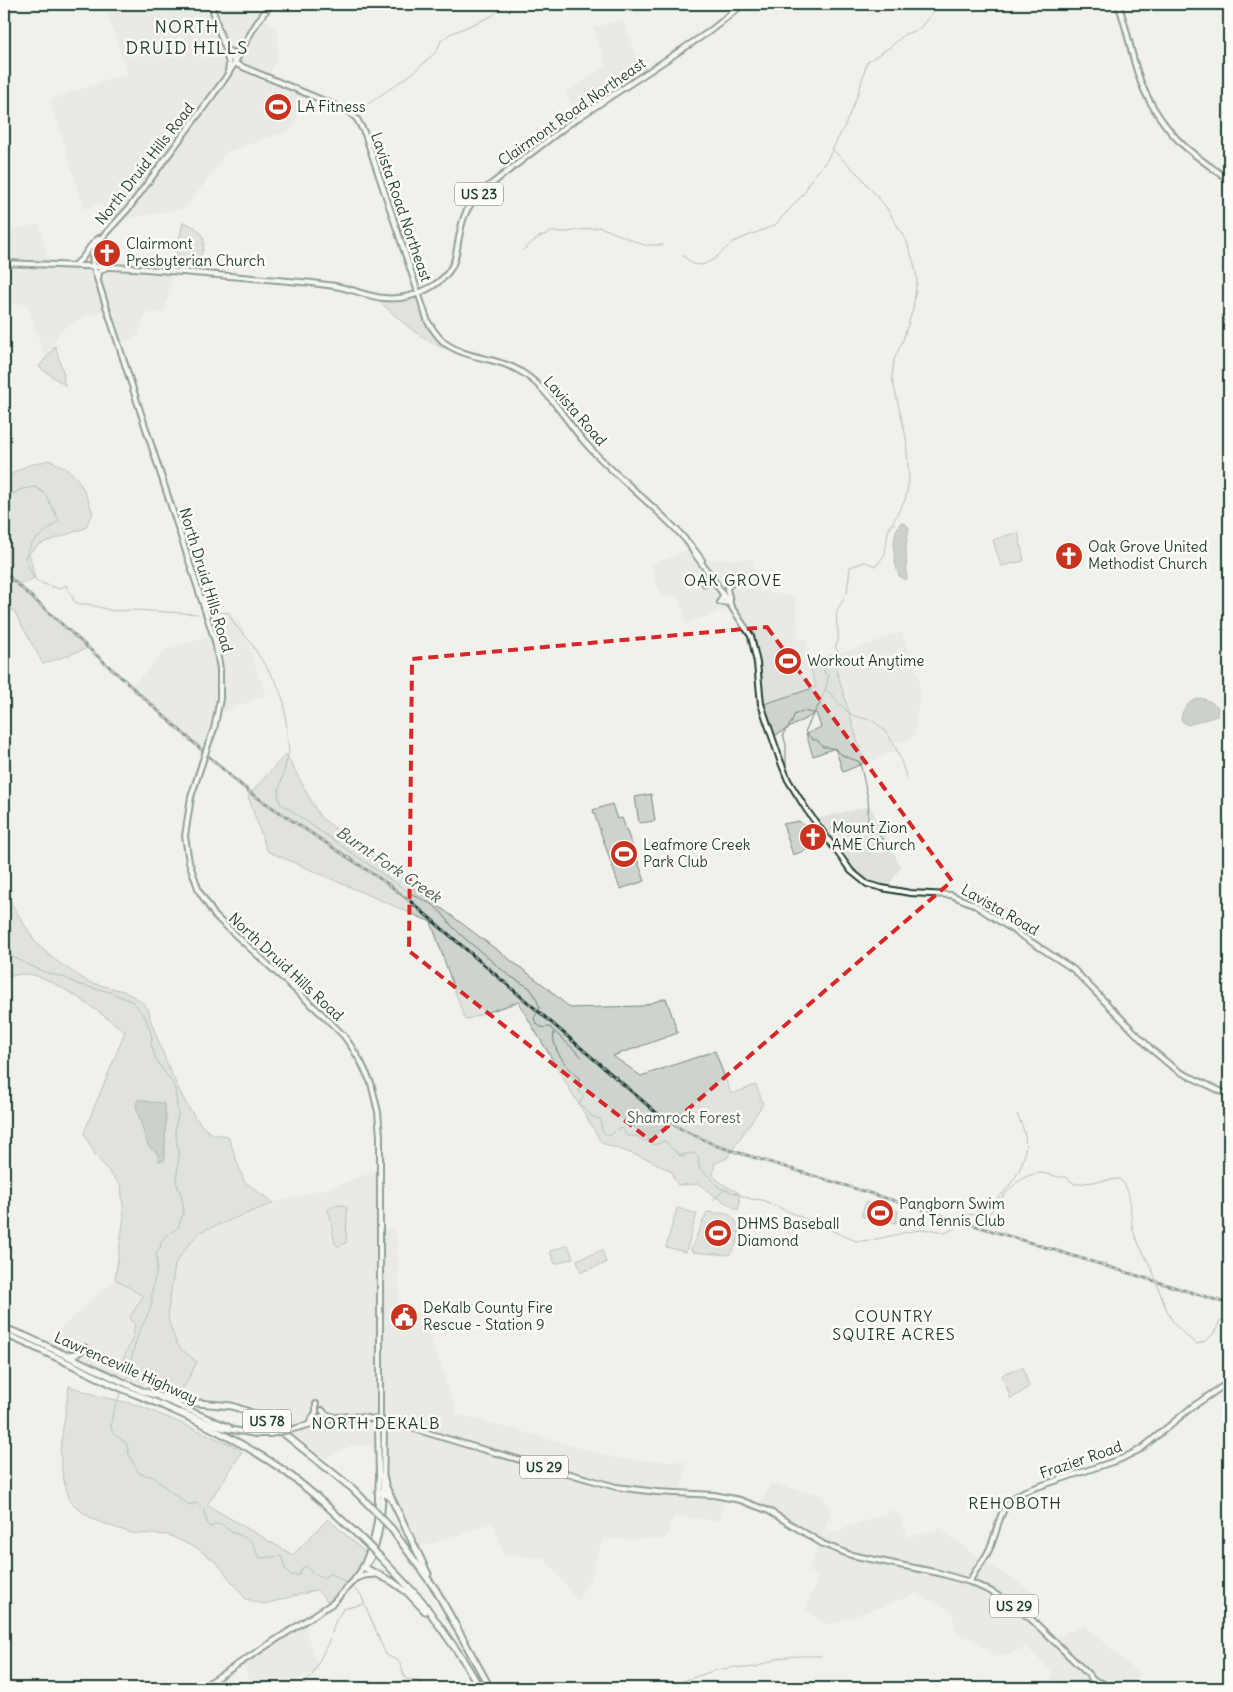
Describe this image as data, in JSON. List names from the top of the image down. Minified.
{"streets":{"highway":["Lawrenceville Highway","US 78","US 29"],"main road":["Clairmont Road Northeast","North Druid Hills Road","US 23","Lavista Road Northeast","Lavista Road","Frazier Road"]},"crossings":[["Clairmont Road Northeast","US 23"],["Clairmont Road Northeast","Lavista Road Northeast"],["Clairmont Road Northeast","Lavista Road"],["North Druid Hills Road","US 23"],["North Druid Hills Road","Lavista Road Northeast"],["North Druid Hills Road","Lawrenceville Highway"],["Lavista Road Northeast","Lavista Road"],["Lawrenceville Highway","US 78"],["Lawrenceville Highway","Frazier Road"]],"districts":["NORTH DRUID HILLS","OAK GROVE","COUNTRY SQUIRE ACRES","NORTH DEKALB","REHOBOTH"],"water":["Burnt Fork Creek"],"parks":["Shamrock Forest"],"places":{"sports":["LA Fitness","Workout Anytime","Leafmore Creek Park Club","Pangborn Swim and Tennis Club","DHMS Baseball Diamond"],"church":["Clairmont Presbyterian Church","Oak Grove United Methodist Church","Mount Zion AME Church"],"public building":["DeKalb County Fire Rescue - Station 9"]}}
